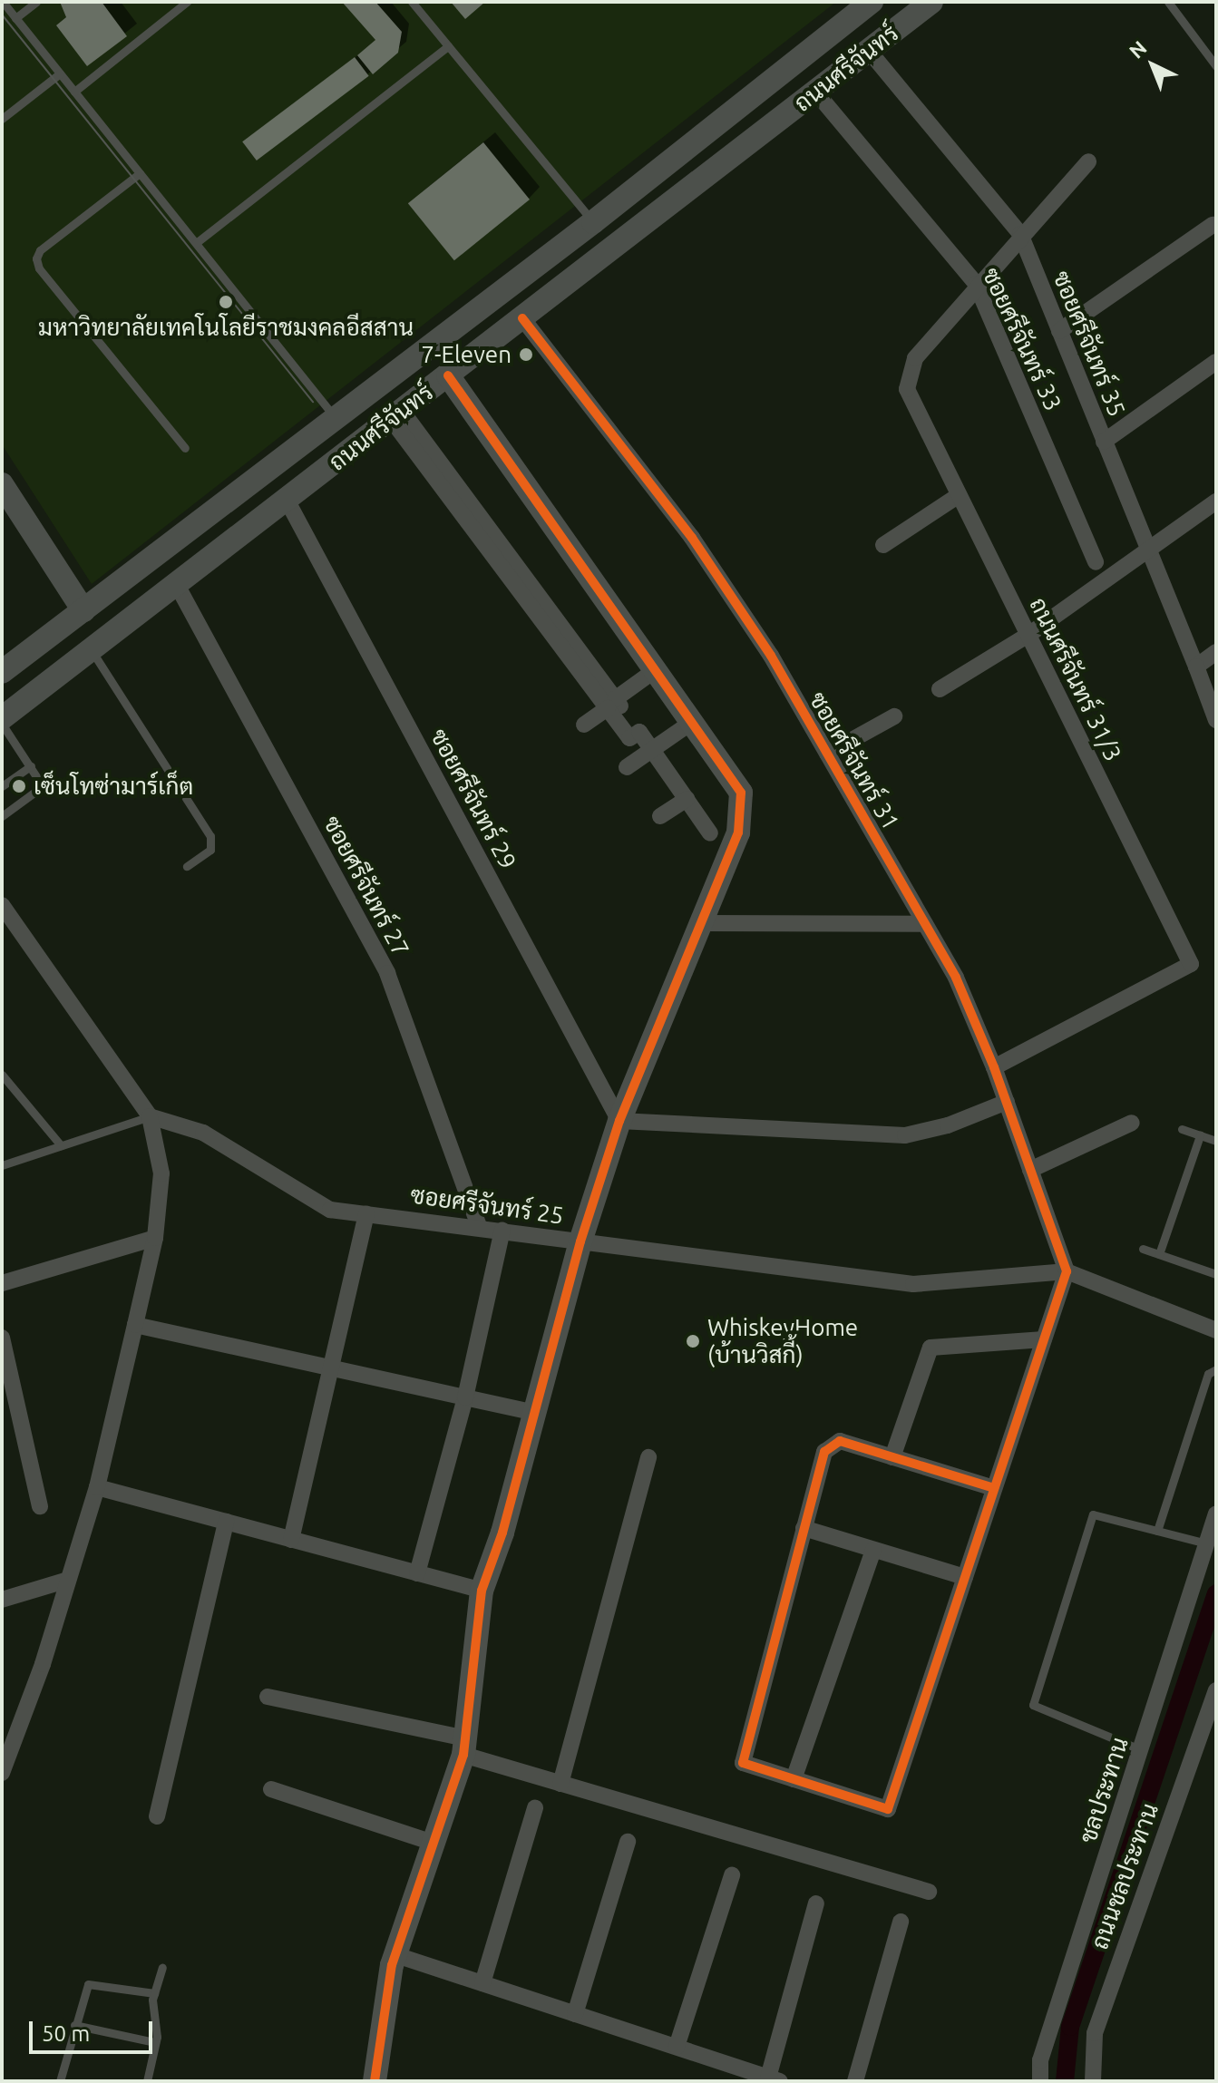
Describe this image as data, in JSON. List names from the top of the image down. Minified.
{"streets":{"main road":["ถนนศรีจันทร์"],"street":["ซอยศรีจันทร์ 33","ซอยศรีจันทร์ 35","ถนนศรีจันทร์ 31/3","ซอยศรีจันทร์ 31","ซอยศรีจันทร์ 29","ซอยศรีจันทร์ 27","ซอยศรีจันทร์ 25","ชลประทาน","ถนนชลประทาน"]},"crossings":[["ถนนศรีจันทร์","ซอยศรีจันทร์ 33"],["ถนนศรีจันทร์","ซอยศรีจันทร์ 35"],["ถนนศรีจันทร์","ซอยศรีจันทร์ 31"],["ถนนศรีจันทร์","ซอยศรีจันทร์ 29"],["ถนนศรีจันทร์","ซอยศรีจันทร์ 27"],["ซอยศรีจันทร์ 33","ถนนศรีจันทร์ 31/3"],["ซอยศรีจันทร์ 35","ถนนศรีจันทร์ 31/3"],["ถนนศรีจันทร์ 31/3","ซอยศรีจันทร์ 31"],["ซอยศรีจันทร์ 31","ซอยศรีจันทร์ 25"],["ซอยศรีจันทร์ 27","ซอยศรีจันทร์ 25"]],"places":["มหาวิทยาลัยเทคโนโลยีราชมงคลอีสสาน","7-Eleven","เซ็นโทซ่ามาร์เก็ต","WhiskeyHome (บ้านวิสกี้)"],"scale_bar":"50 m","north":"top left"}
